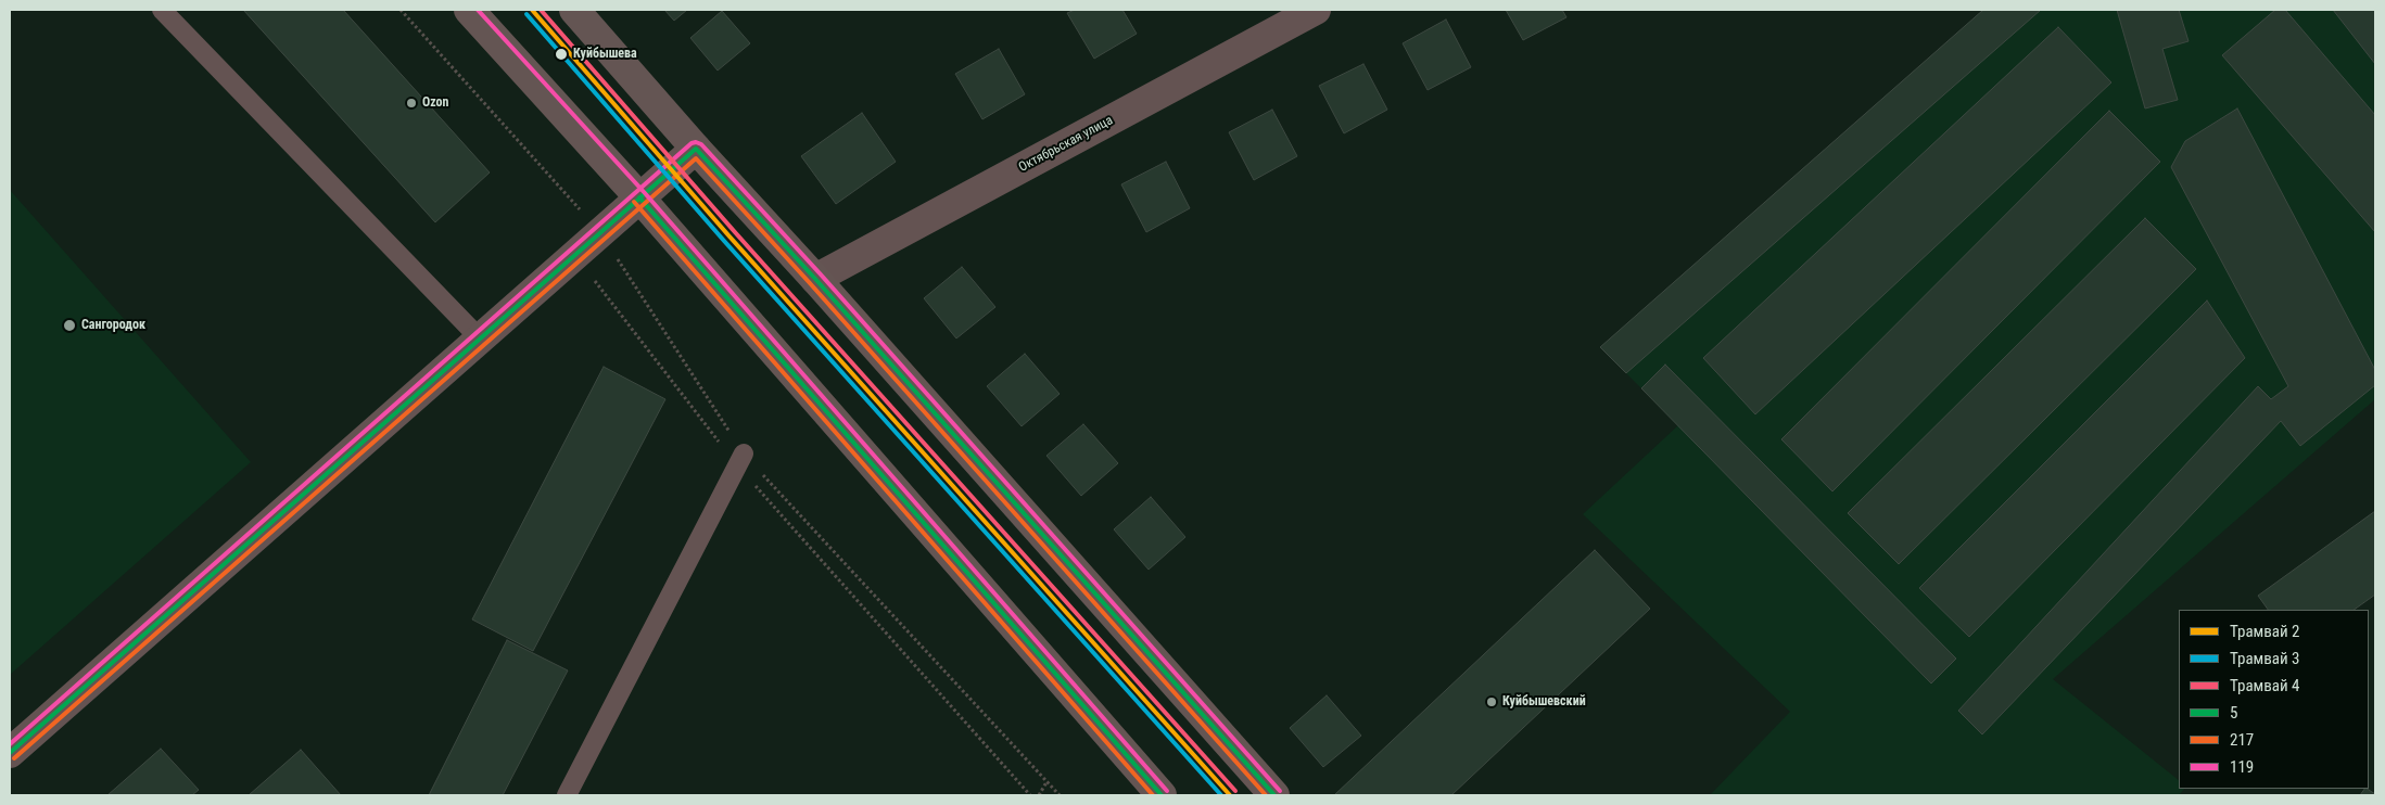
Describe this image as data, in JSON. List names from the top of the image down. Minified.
{"streets":{"street":["Октябрьская улица"]},"places":["Куйбышева","Ozon","Сангородок","Куйбышевский"],"lines":["tram line 2","tram line 4","transit line 119","tram line 3","transit line 5","transit line 217"],"legend":["Трамвай 2","Трамвай 3","Трамвай 4","5","217","119"]}
